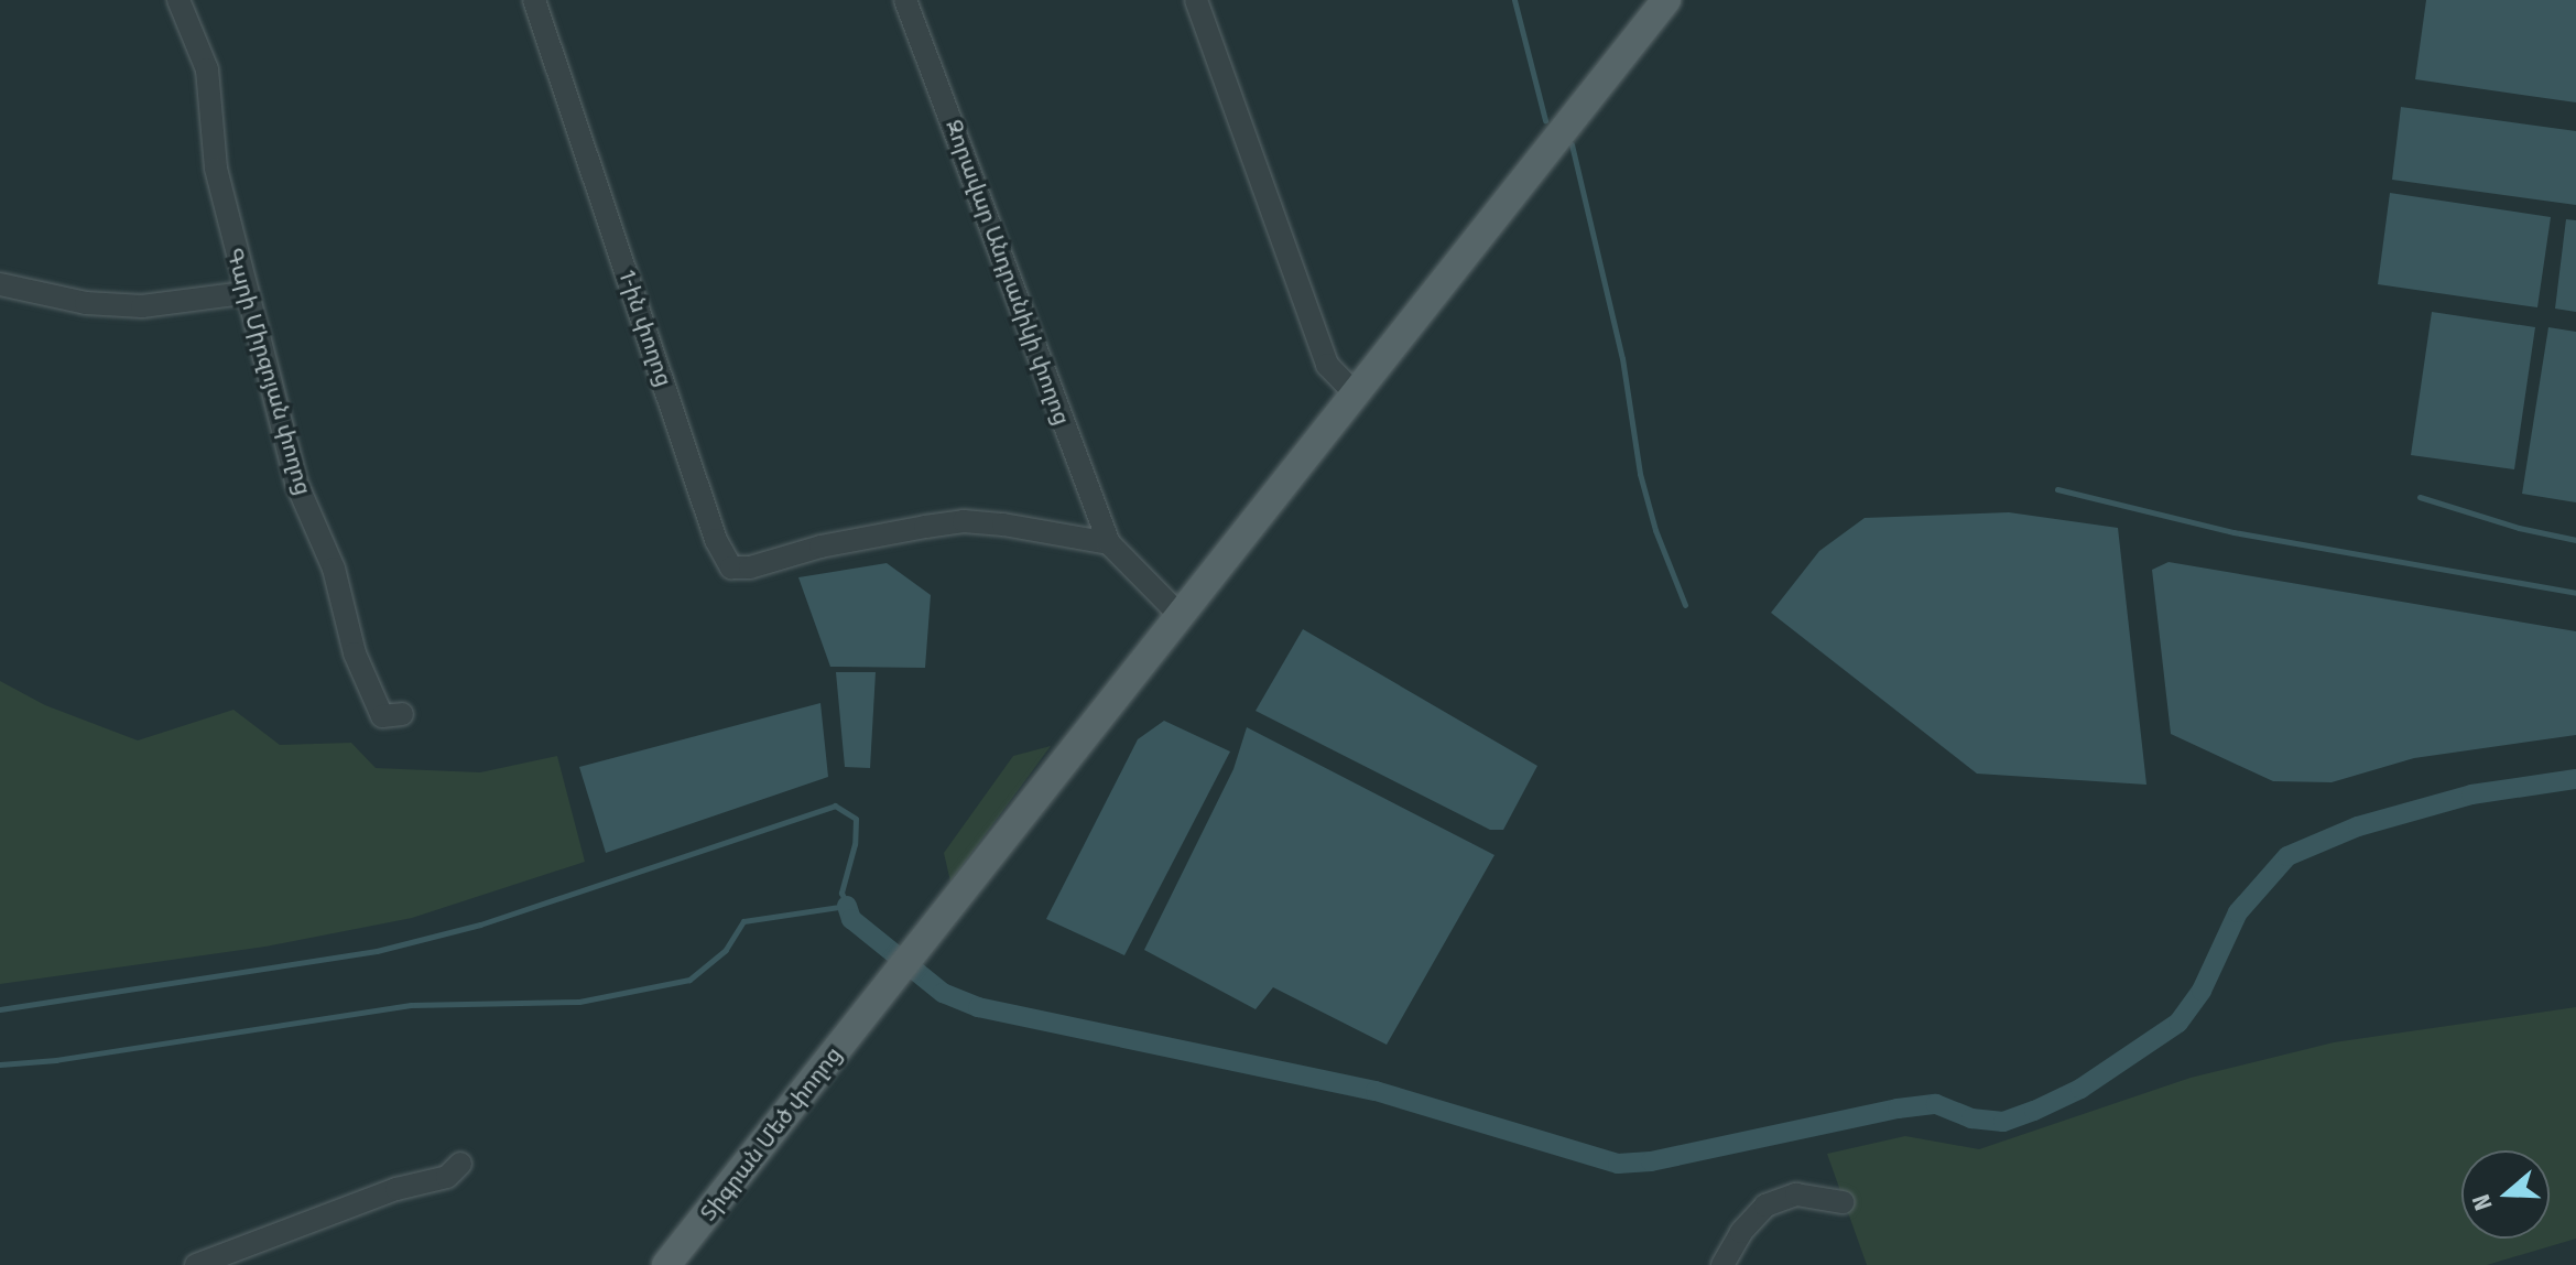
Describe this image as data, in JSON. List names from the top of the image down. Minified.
{"streets":{"main road":["Տիգրան Մեծ փողոց"],"street":["Զորավար Անդրանիկի փողոց","1-ին փողոց","Գարի Միրզոյան փողոց"]},"crossings":[["Զորավար Անդրանիկի փողոց","1-ին փողոց"]],"north":"left"}
